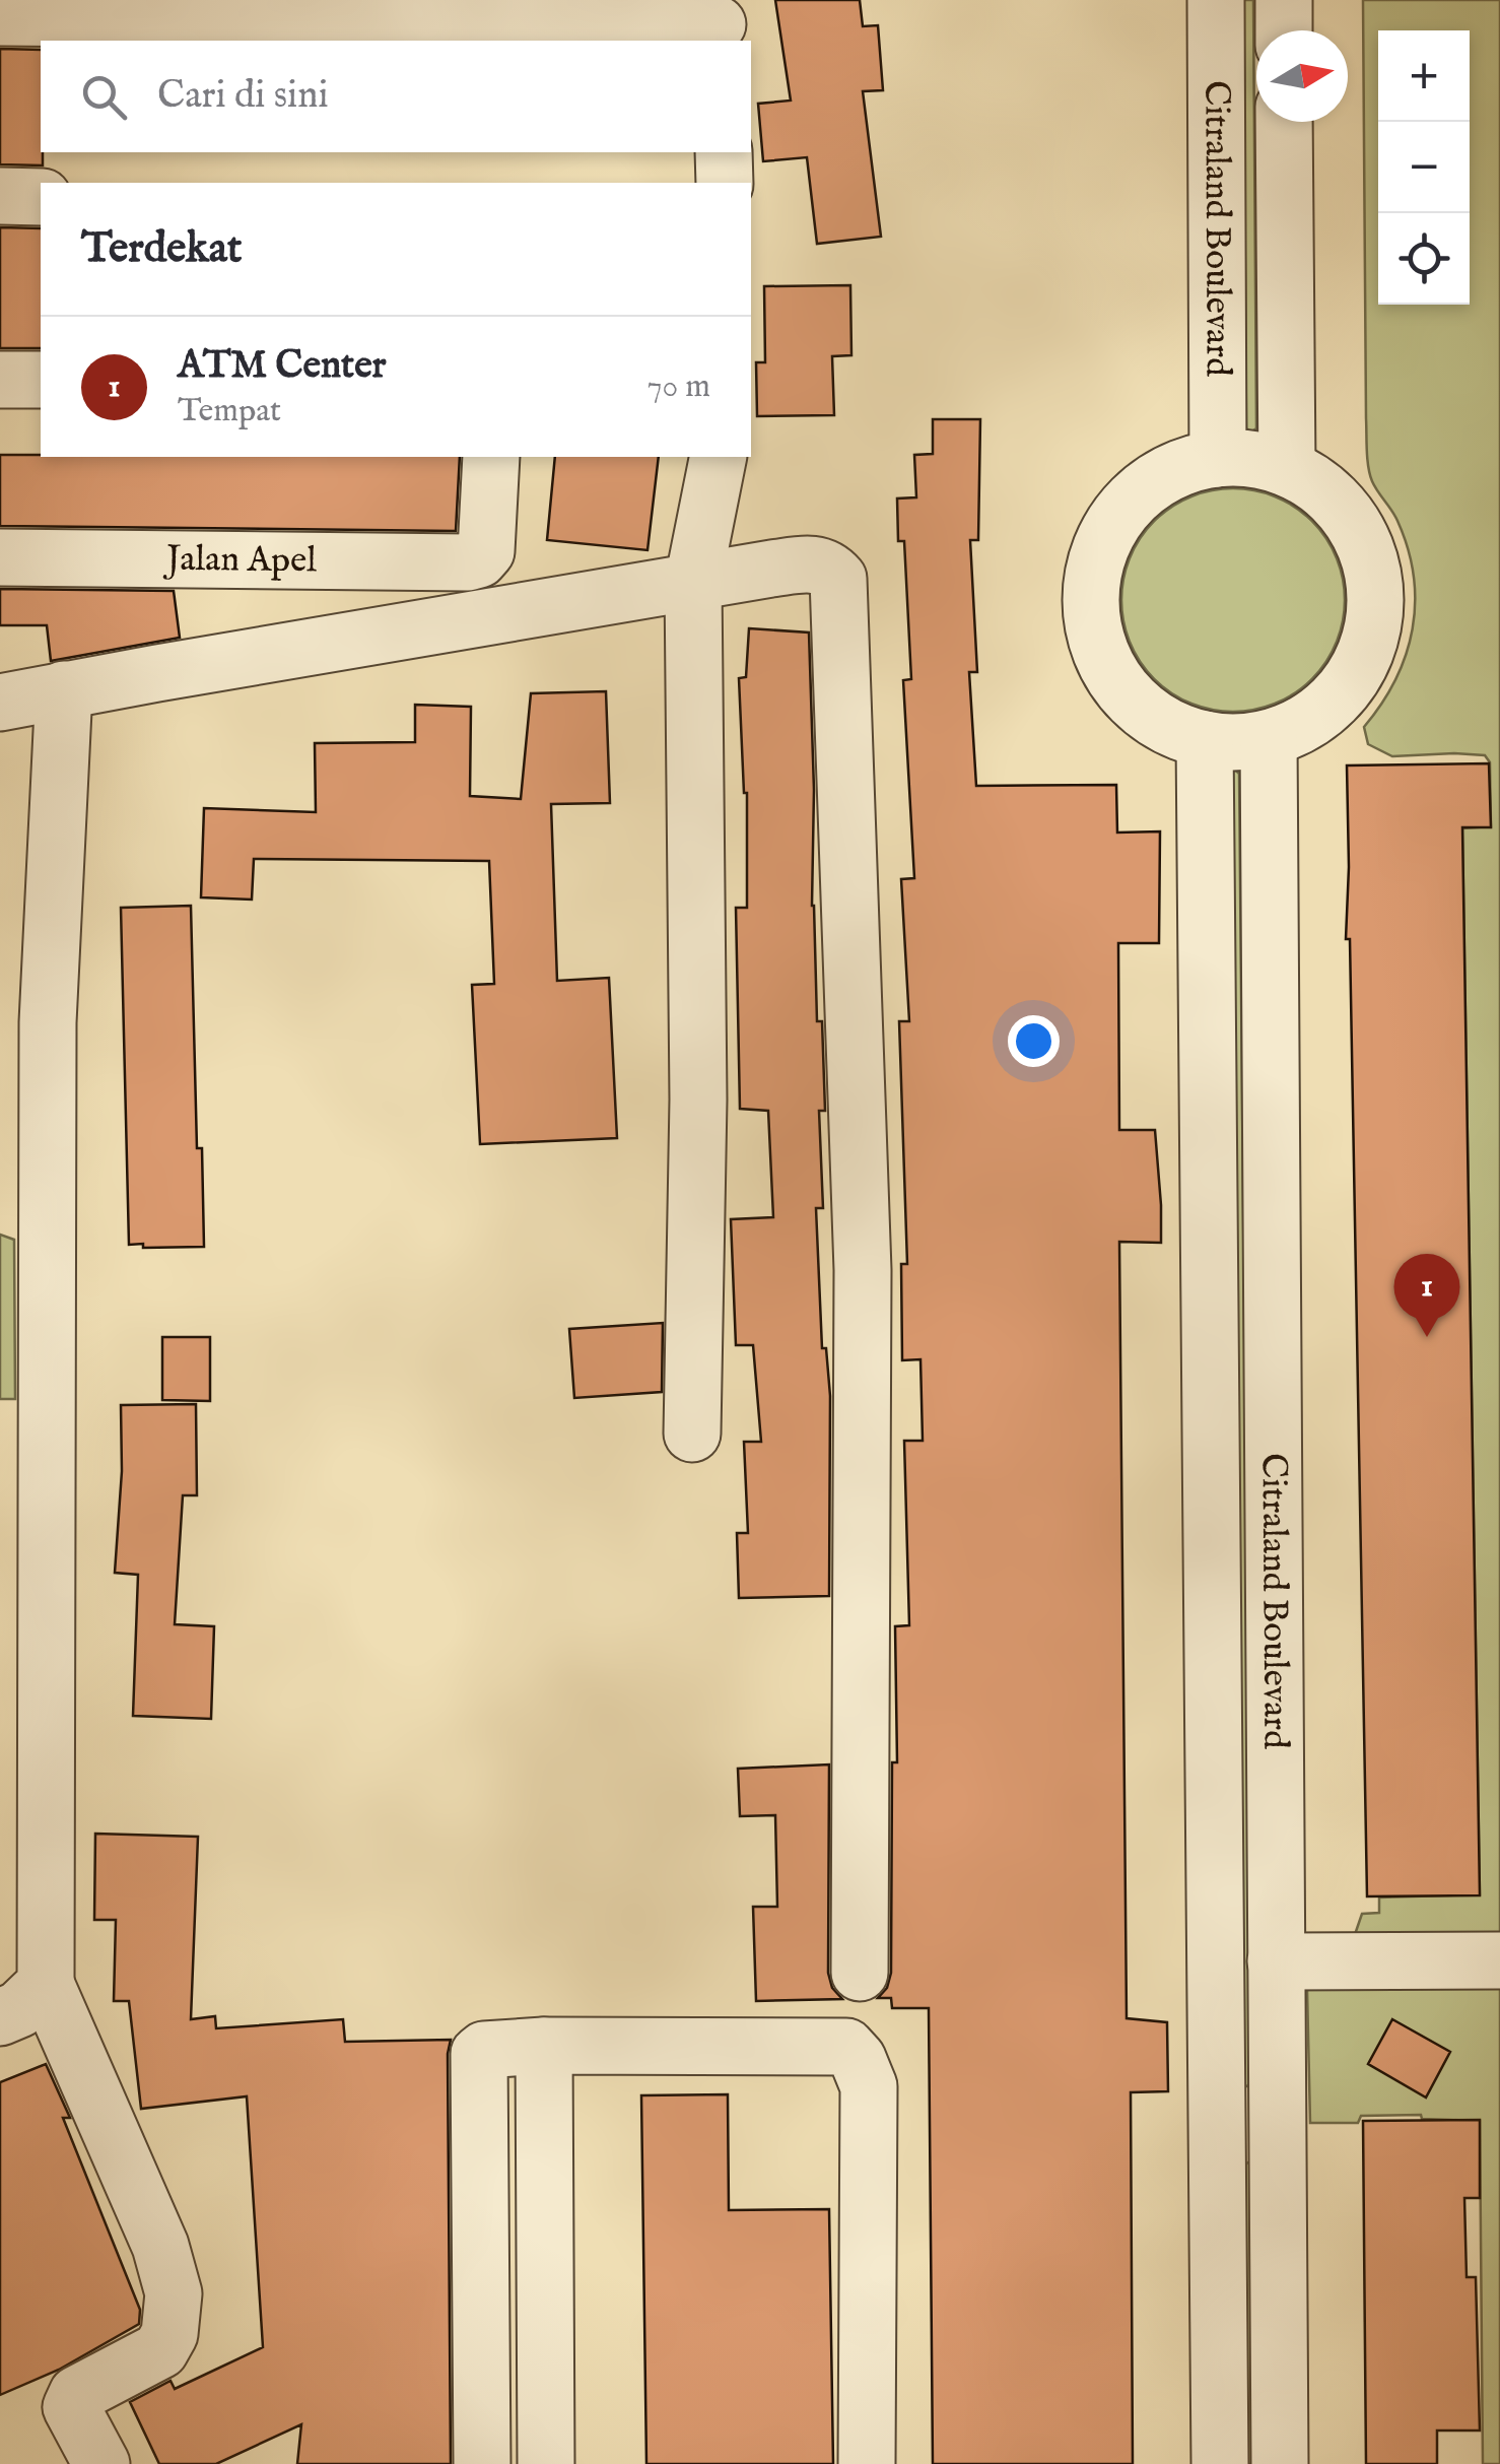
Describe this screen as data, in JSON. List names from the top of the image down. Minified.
{"streets":{"street":["Citraland Boulevard","Jalan Apel"]},"north":"right","page":{"map_buttons":["+","−"],"search":"Cari di sini","heading":"Terdekat","list":[{"mark":"1","name":"ATM Center","note":"Tempat","value":"70 m"}],"pins":"1"}}
